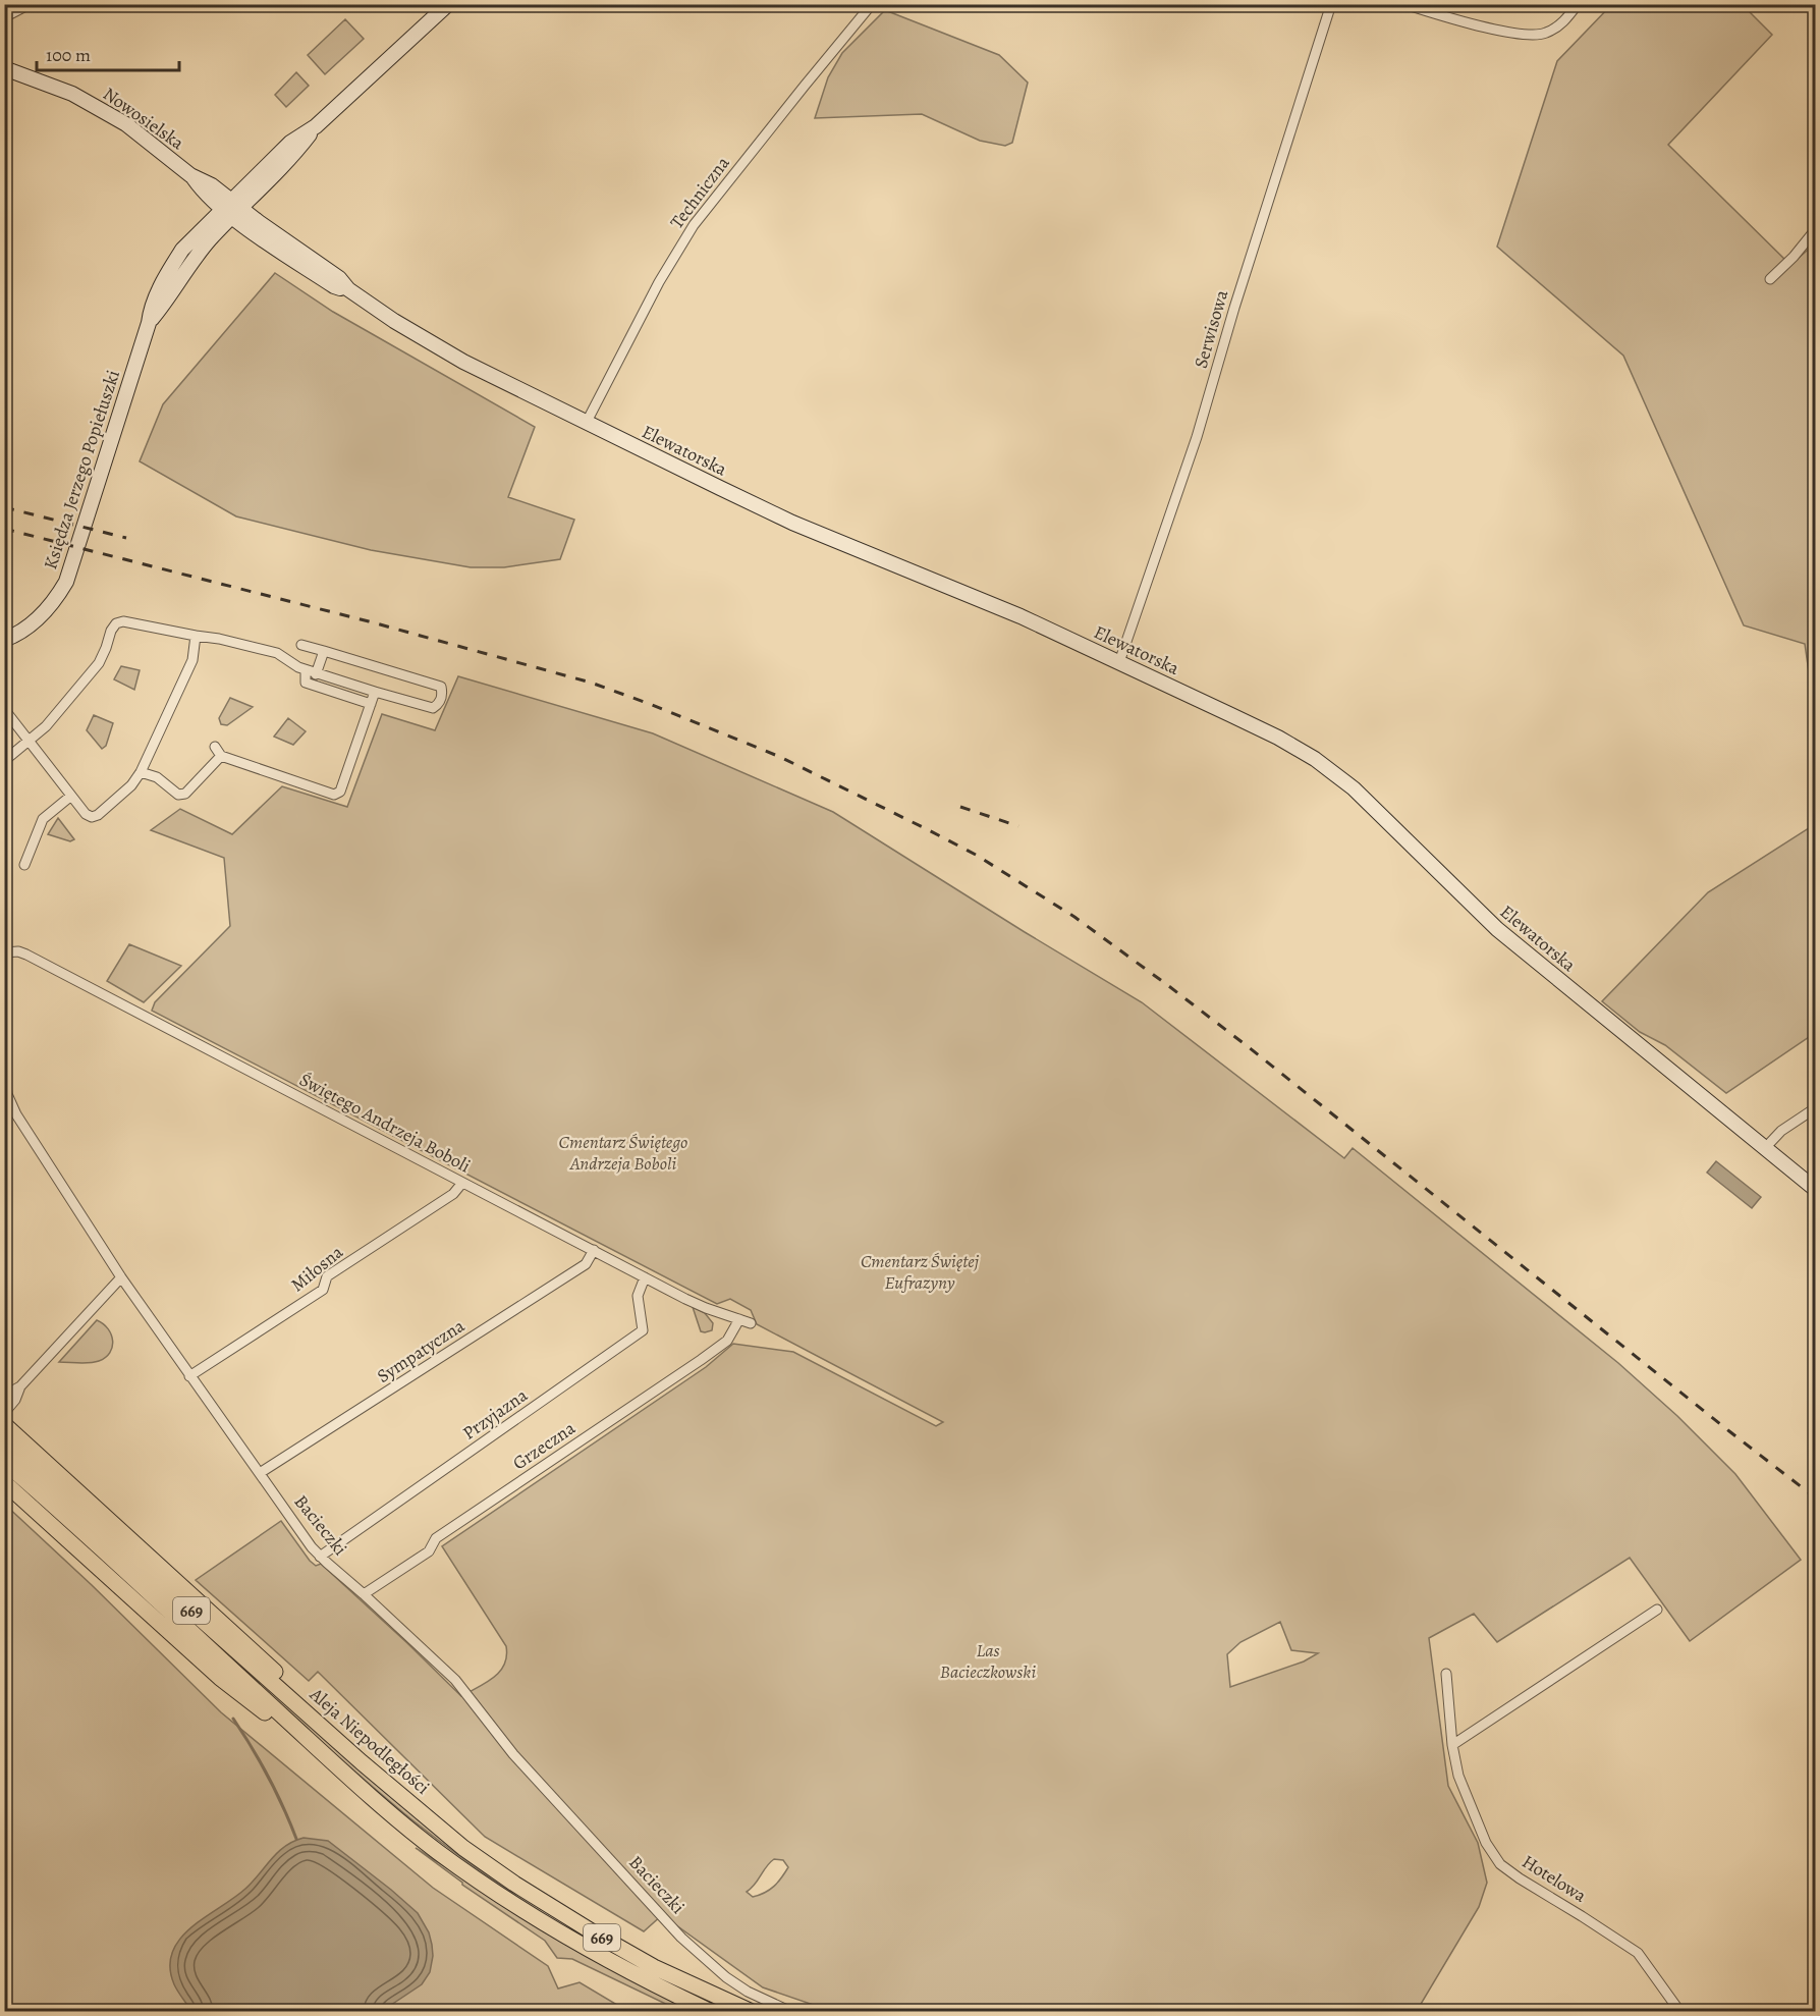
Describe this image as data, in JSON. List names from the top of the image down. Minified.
{"streets":{"main road":["669","Aleja Niepodległości"],"street":["Nowosielska","Techniczna","Serwisowa","Elewatorska","Księdza Jerzego Popiełuszki","Świętego Andrzeja Boboli","Miłosna","Sympatyczna","Przyjazna","Grzeczna","Bacieczki","Hotelowa"]},"crossings":[["Nowosielska","Elewatorska"],["Nowosielska","Księdza Jerzego Popiełuszki"],["Techniczna","Elewatorska"],["Serwisowa","Elewatorska"],["Elewatorska","Księdza Jerzego Popiełuszki"],["Świętego Andrzeja Boboli","Miłosna"],["Świętego Andrzeja Boboli","Sympatyczna"],["Świętego Andrzeja Boboli","Przyjazna"],["Świętego Andrzeja Boboli","Grzeczna"],["Miłosna","Bacieczki"],["Sympatyczna","Bacieczki"],["Przyjazna","Bacieczki"],["Grzeczna","Bacieczki"]],"parks":["Cmentarz Świętego Andrzeja Boboli","Cmentarz Świętej Eufrazyny","Las Bacieczkowski"],"scale_bar":"100 m"}
